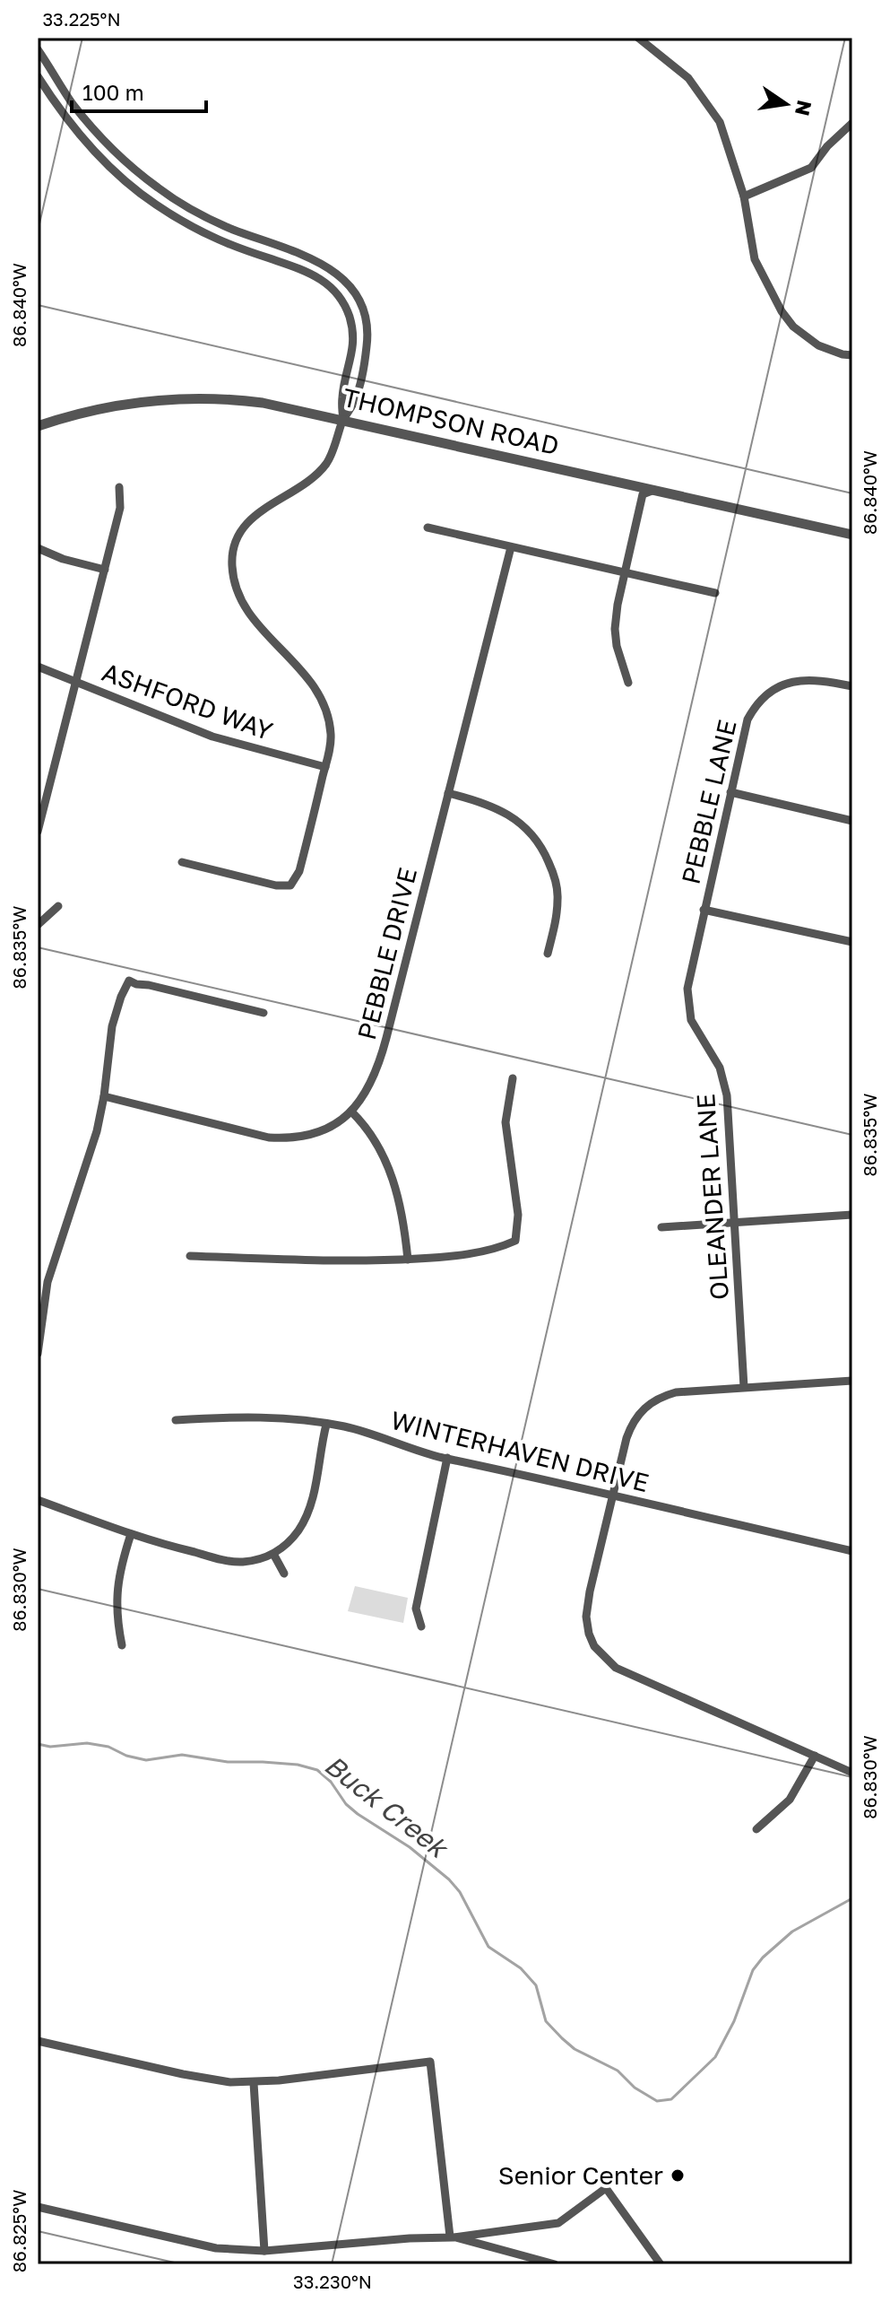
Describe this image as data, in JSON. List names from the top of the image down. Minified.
{"streets":{"street":["THOMPSON ROAD","ASHFORD WAY","PEBBLE LANE","PEBBLE DRIVE","OLEANDER LANE","WINTERHAVEN DRIVE"]},"crossings":[["PEBBLE LANE","OLEANDER LANE"]],"water":["Buck Creek"],"places":["Senior Center"],"scale_bar":"100 m","north":"right","coordinates":["33.225°N","86.840°W","86.835°W","86.830°W","86.825°W","33.230°N"]}
